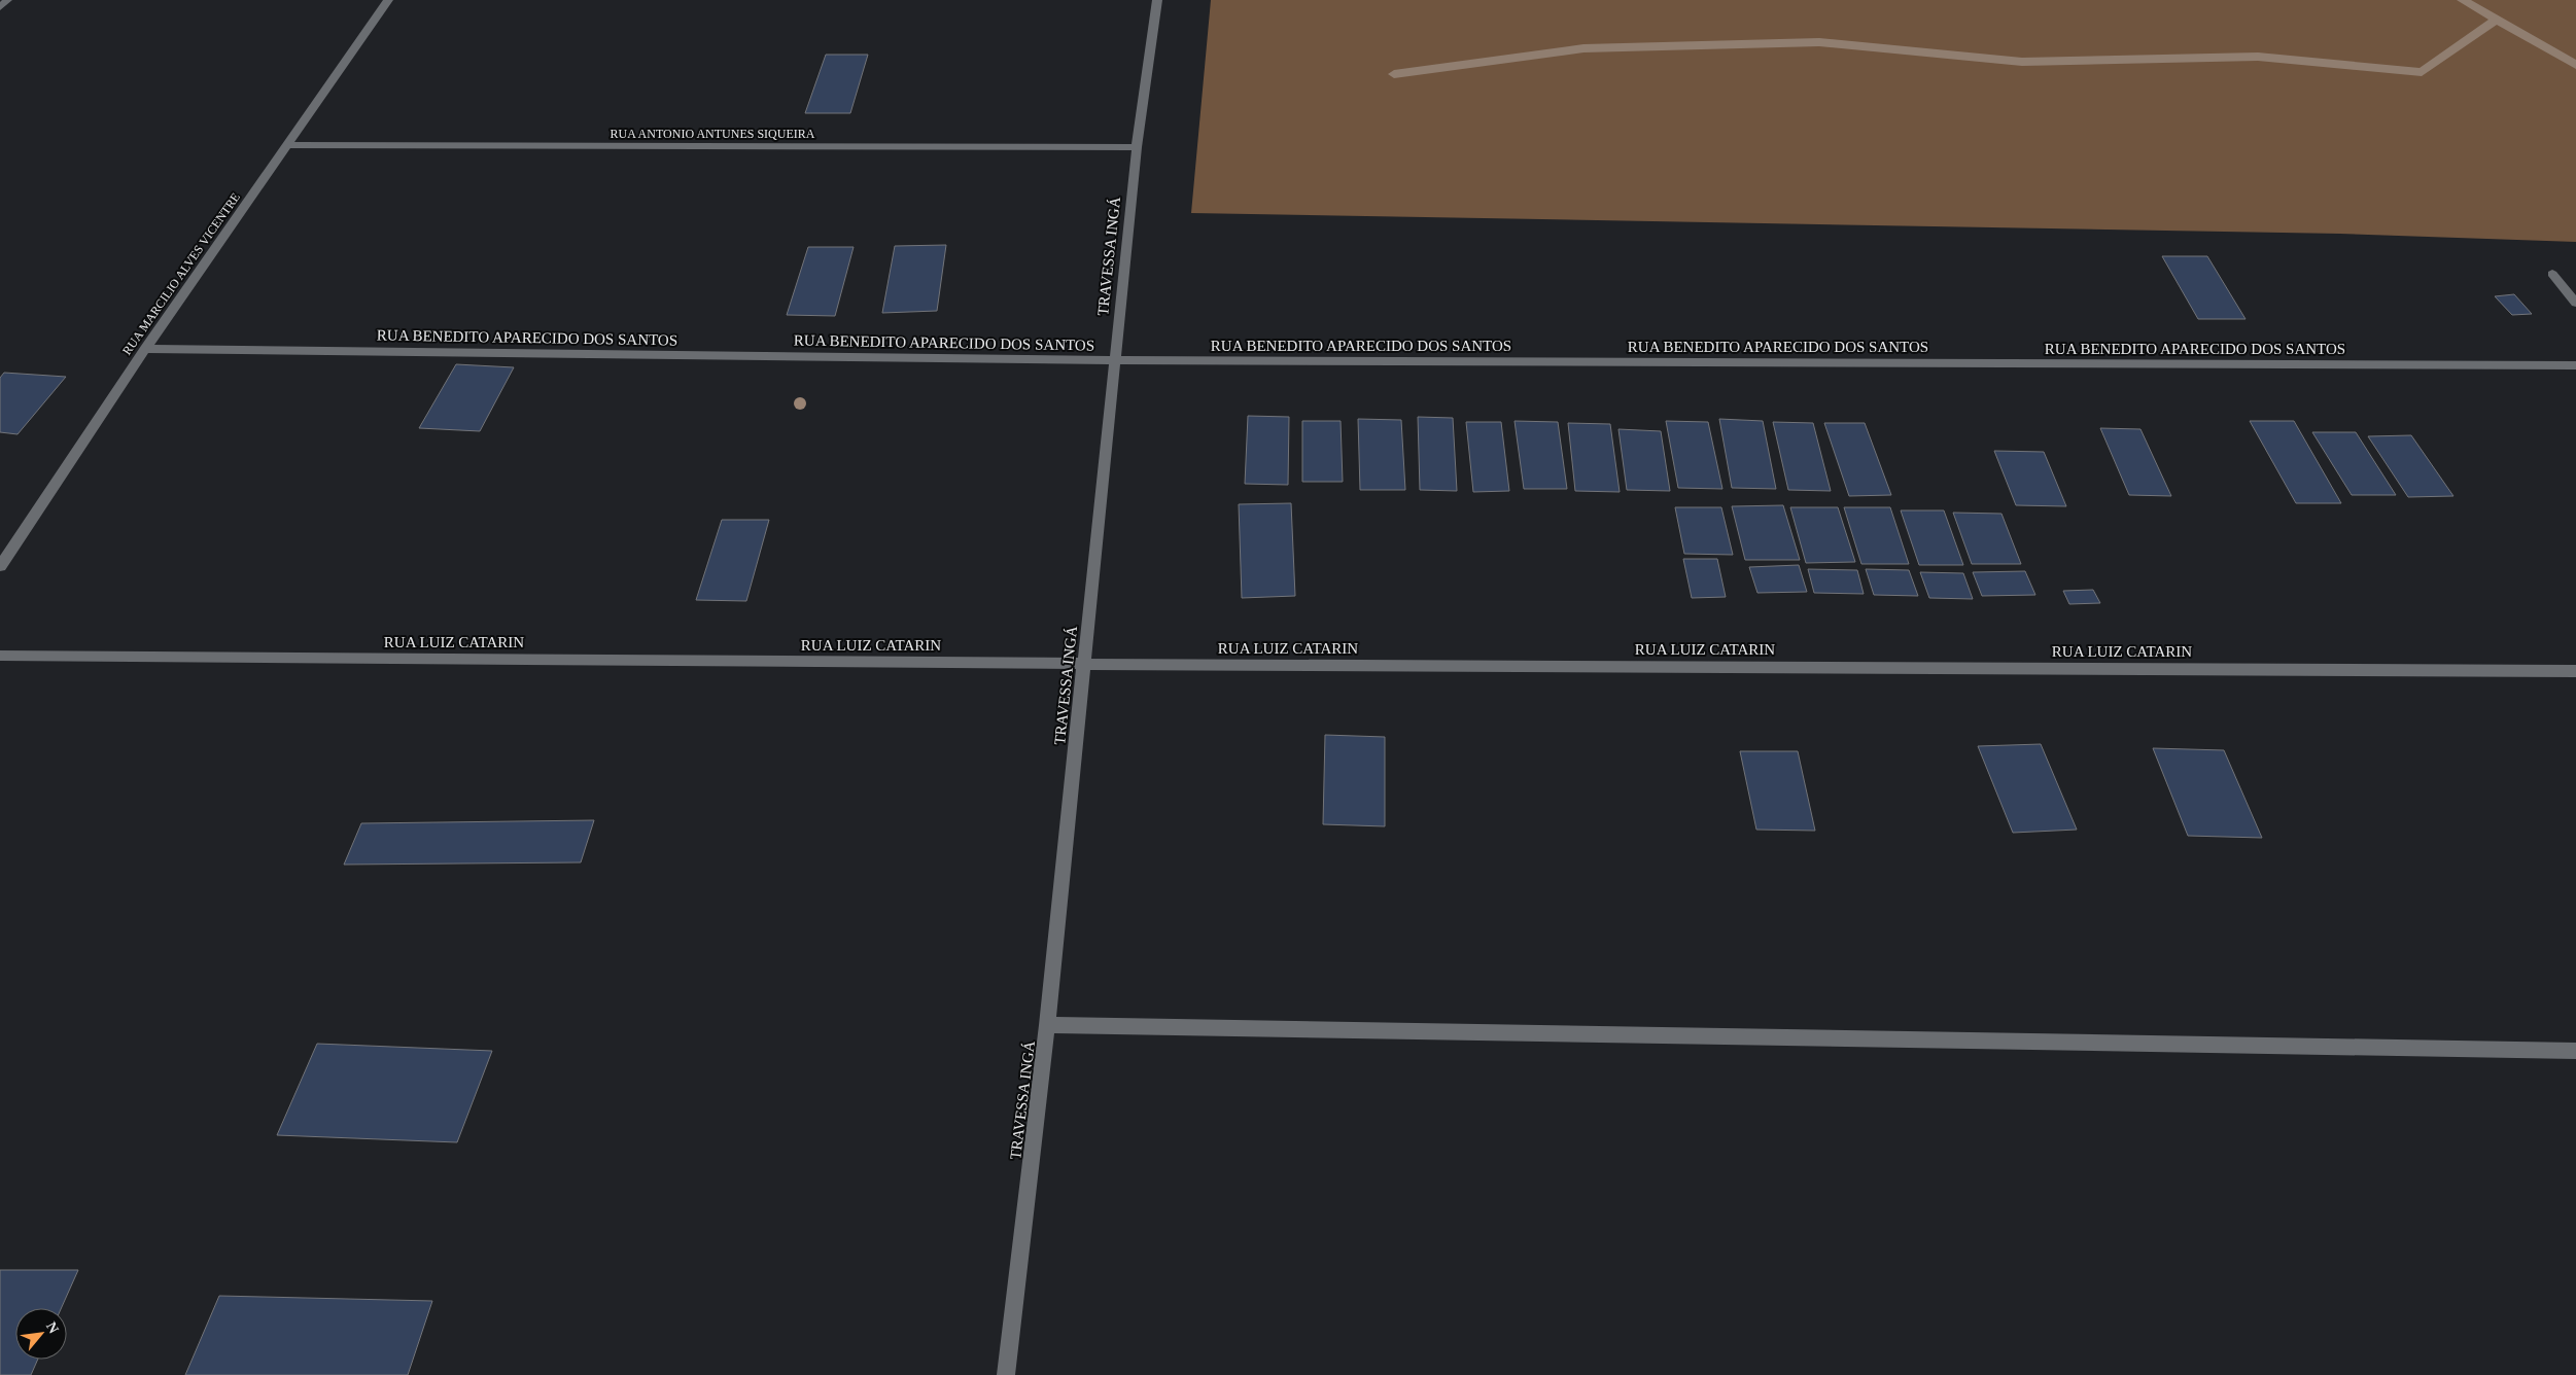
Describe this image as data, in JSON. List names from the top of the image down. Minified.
{"streets":{"street":["RUA ANTONIO ANTUNES SIQUEIRA","TRAVESSA INGÁ","RUA MARCILIO ALVES VICENTRE","RUA BENEDITO APARECIDO DOS SANTOS","RUA LUIZ CATARIN"]},"crossings":[["RUA ANTONIO ANTUNES SIQUEIRA","TRAVESSA INGÁ"],["RUA ANTONIO ANTUNES SIQUEIRA","RUA MARCILIO ALVES VICENTRE"],["TRAVESSA INGÁ","RUA BENEDITO APARECIDO DOS SANTOS"],["TRAVESSA INGÁ","RUA LUIZ CATARIN"],["RUA MARCILIO ALVES VICENTRE","RUA BENEDITO APARECIDO DOS SANTOS"]],"north":"top right"}
